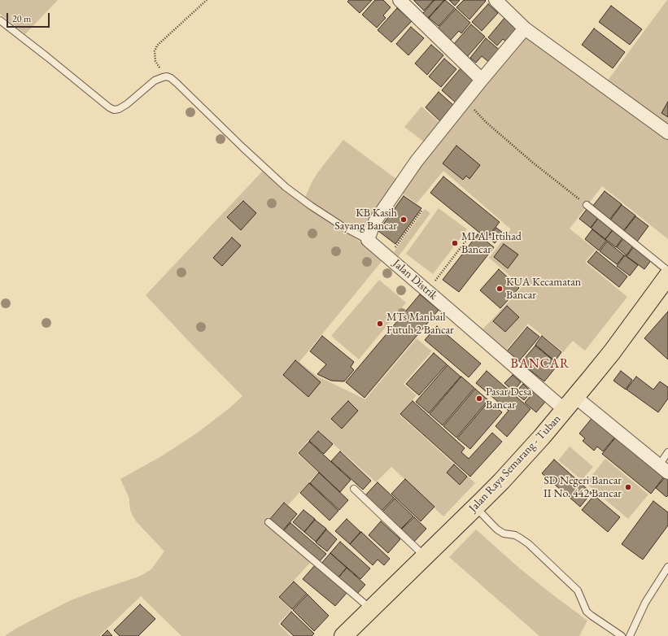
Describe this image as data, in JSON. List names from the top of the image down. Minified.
{"streets":{"highway":["Jalan Raya Semarang - Tuban"],"street":["Jalan Distrik"]},"crossings":[["Jalan Distrik","Jalan Raya Semarang - Tuban"]],"districts":["BANCAR"],"places":["KB Kasih Sayang Bancar","MI Al-Ittihad Bancar","KUA Kecamatan Bancar","MTs Manbail Futuh 2 Bancar","Pasar Desa Bancar","SD Negeri Bancar II No. 442 Bancar"],"scale_bar":"20 m"}
